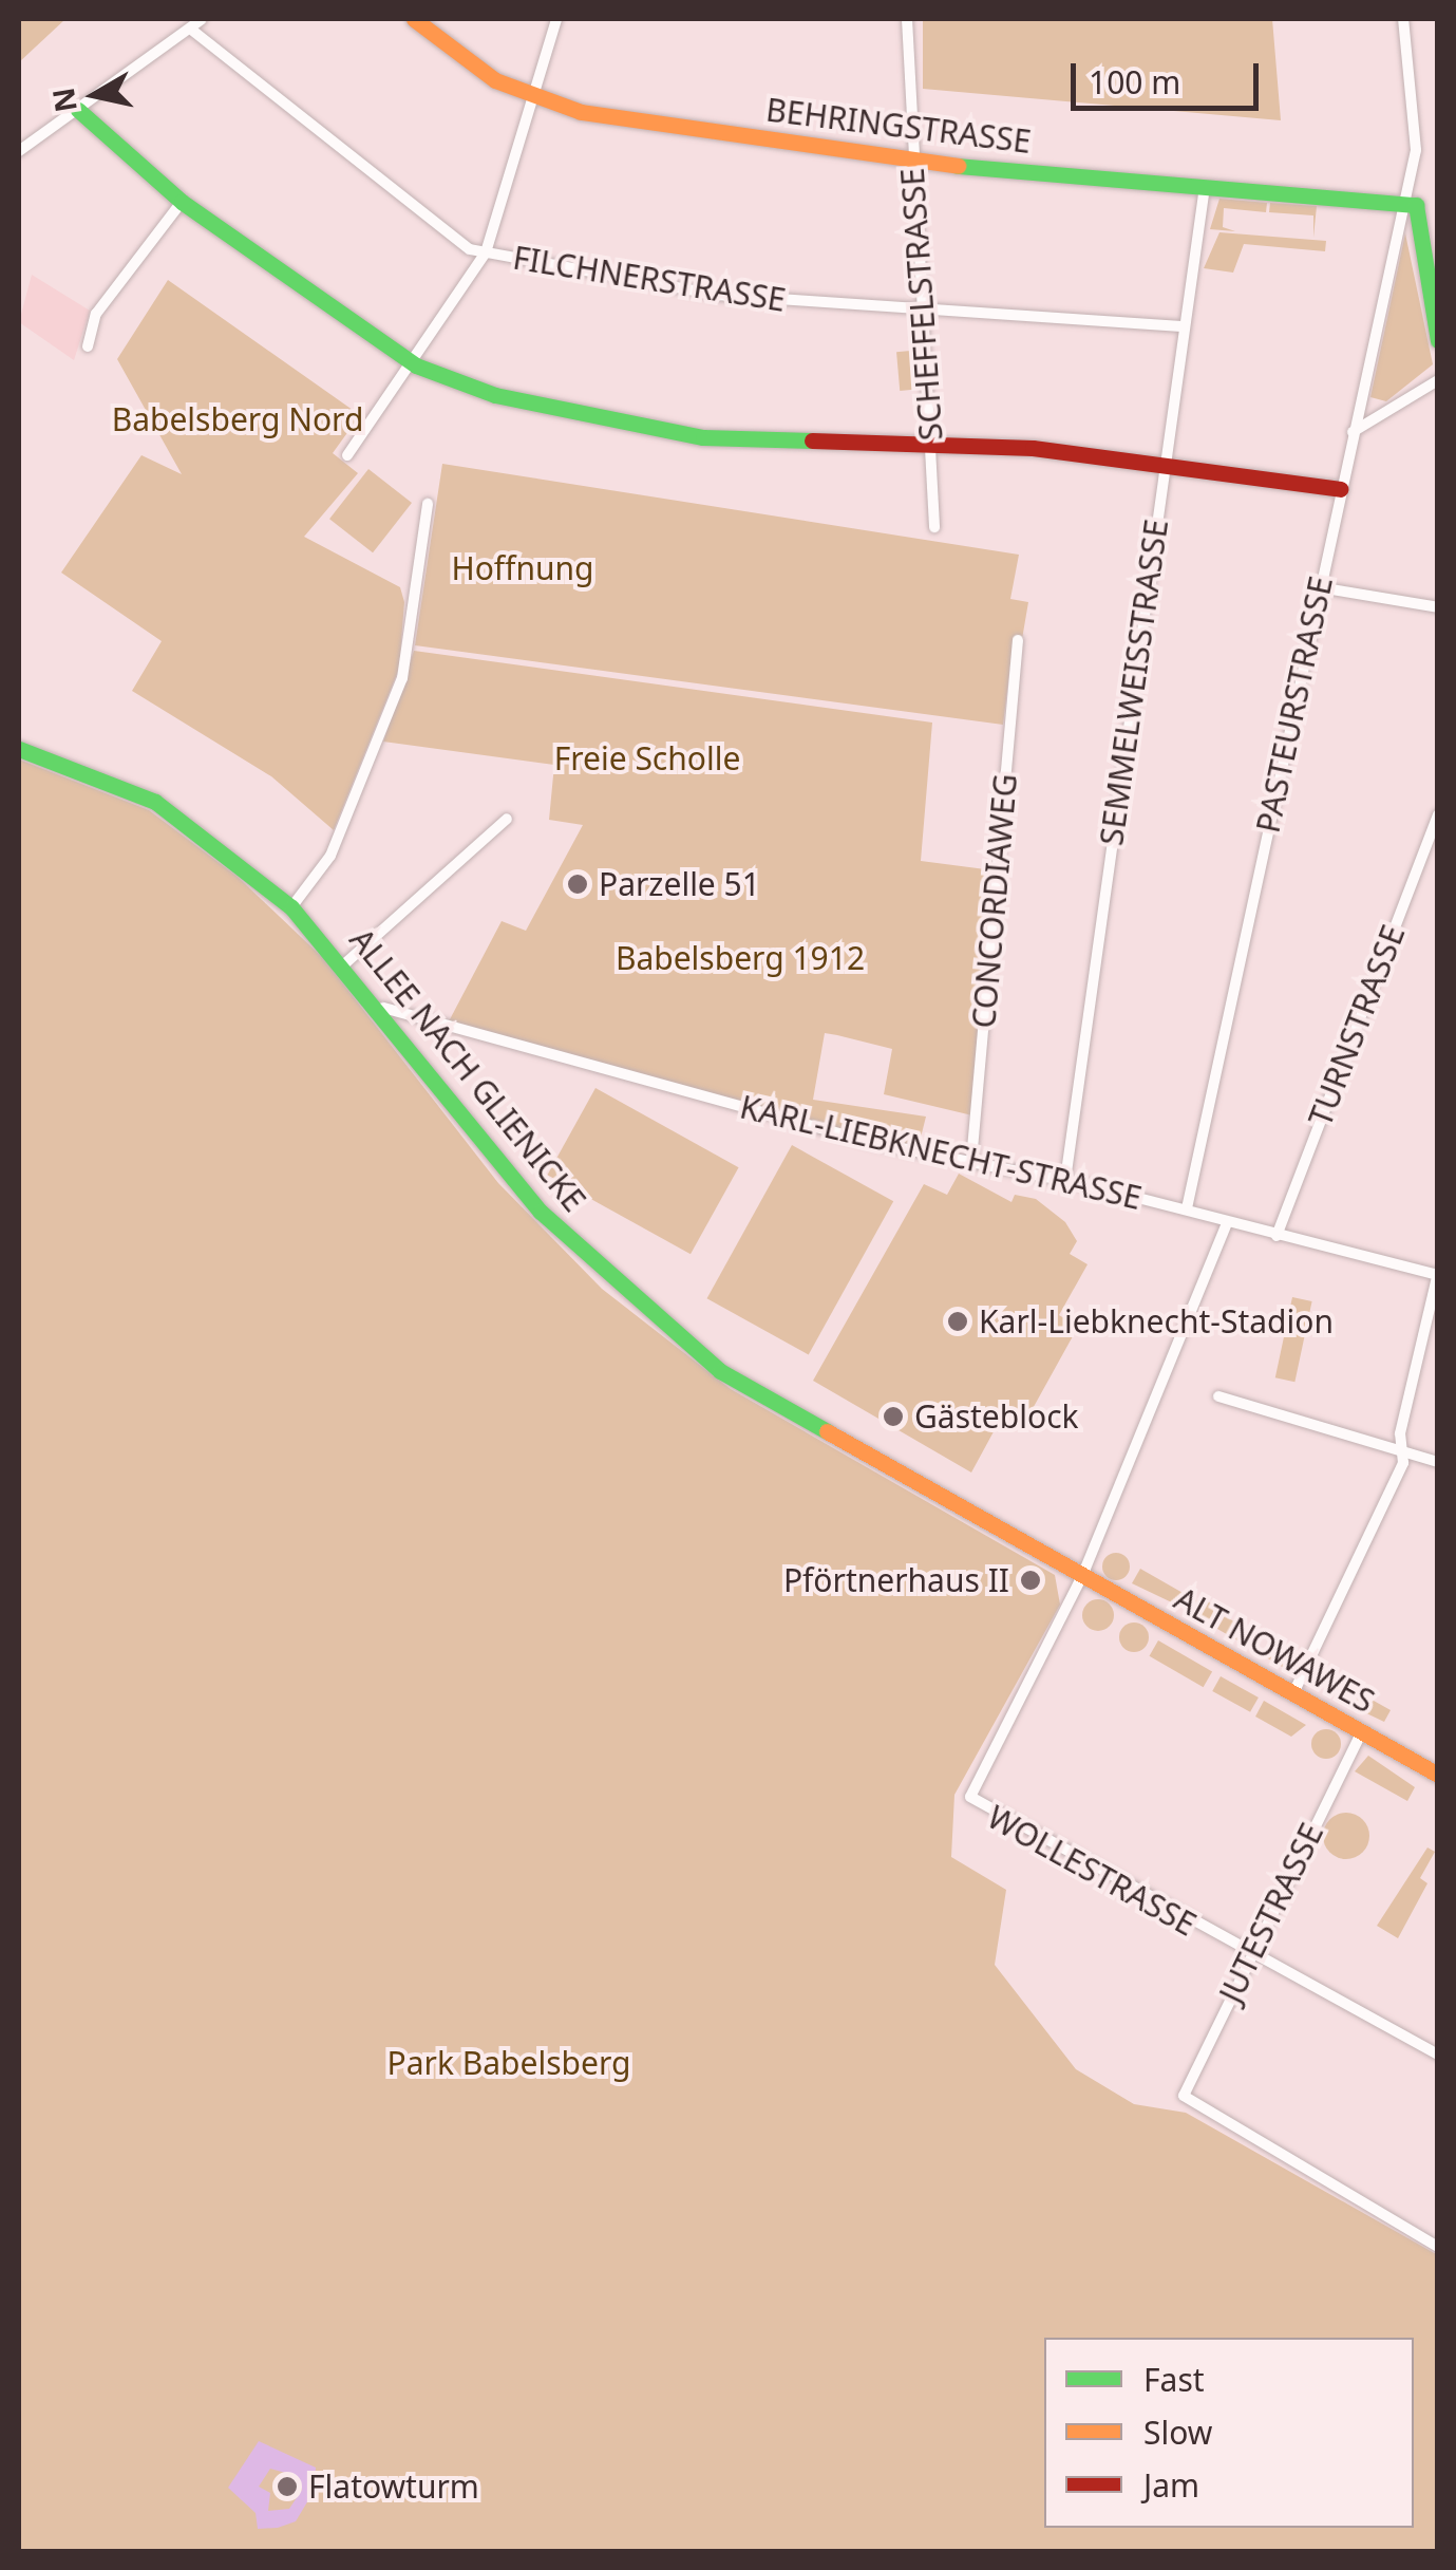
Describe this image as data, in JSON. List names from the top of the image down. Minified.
{"streets":{"street":["BEHRINGSTRASSE","FILCHNERSTRASSE","SCHEFFELSTRASSE","SEMMELWEISSTRASSE","PASTEURSTRASSE","CONCORDIAWEG","TURNSTRASSE","ALLEE NACH GLIENICKE","KARL-LIEBKNECHT-STRASSE","ALT NOWAWES","WOLLESTRASSE","JUTESTRASSE"]},"crossings":[["BEHRINGSTRASSE","SCHEFFELSTRASSE"],["BEHRINGSTRASSE","SEMMELWEISSTRASSE"],["BEHRINGSTRASSE","PASTEURSTRASSE"],["FILCHNERSTRASSE","SCHEFFELSTRASSE"],["FILCHNERSTRASSE","SEMMELWEISSTRASSE"],["SEMMELWEISSTRASSE","KARL-LIEBKNECHT-STRASSE"],["PASTEURSTRASSE","KARL-LIEBKNECHT-STRASSE"],["CONCORDIAWEG","KARL-LIEBKNECHT-STRASSE"],["TURNSTRASSE","KARL-LIEBKNECHT-STRASSE"],["ALLEE NACH GLIENICKE","KARL-LIEBKNECHT-STRASSE"],["ALLEE NACH GLIENICKE","ALT NOWAWES"],["ALLEE NACH GLIENICKE","WOLLESTRASSE"],["ALT NOWAWES","WOLLESTRASSE"],["ALT NOWAWES","JUTESTRASSE"],["WOLLESTRASSE","JUTESTRASSE"]],"parks":["Babelsberg Nord","Hoffnung","Freie Scholle","Babelsberg 1912","Park Babelsberg"],"places":["Parzelle 51","Karl-Liebknecht-Stadion","Gästeblock","Pförtnerhaus II","Flatowturm"],"legend":["Fast","Slow","Jam"],"scale_bar":"100 m","north":"left"}
